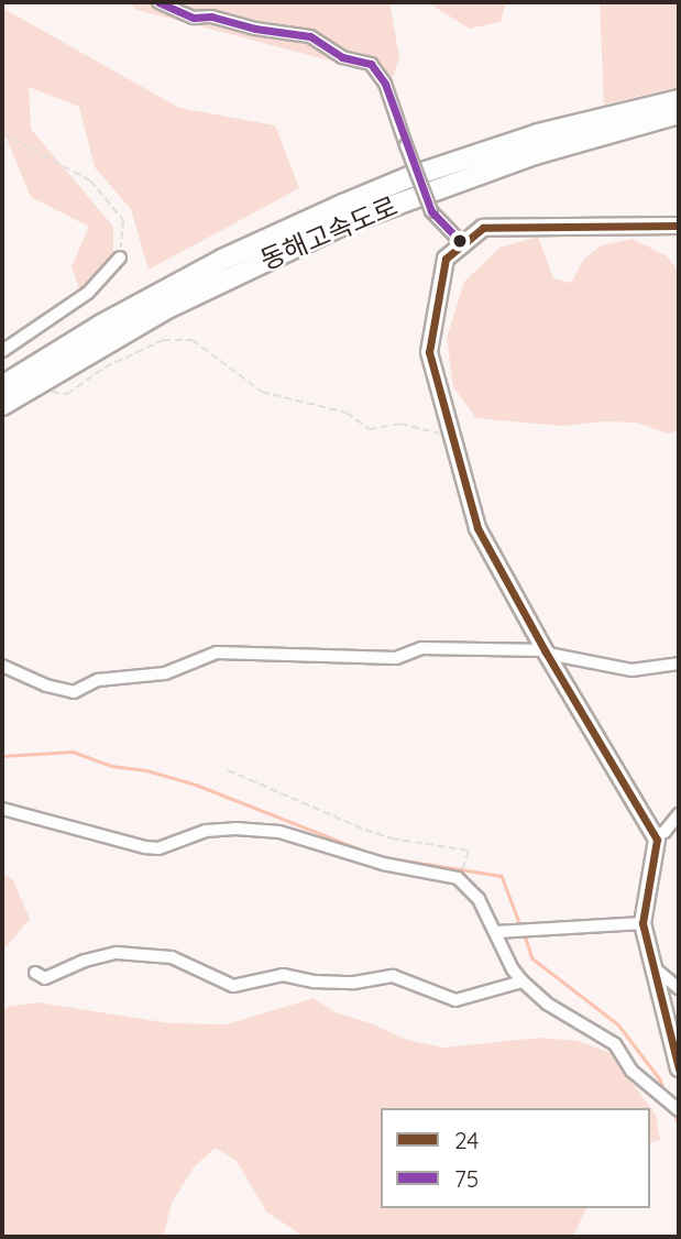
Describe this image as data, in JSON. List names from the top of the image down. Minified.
{"streets":{"highway":["동해고속도로"]},"lines":["transit line 75","transit line 24"],"legend":["24","75"]}
